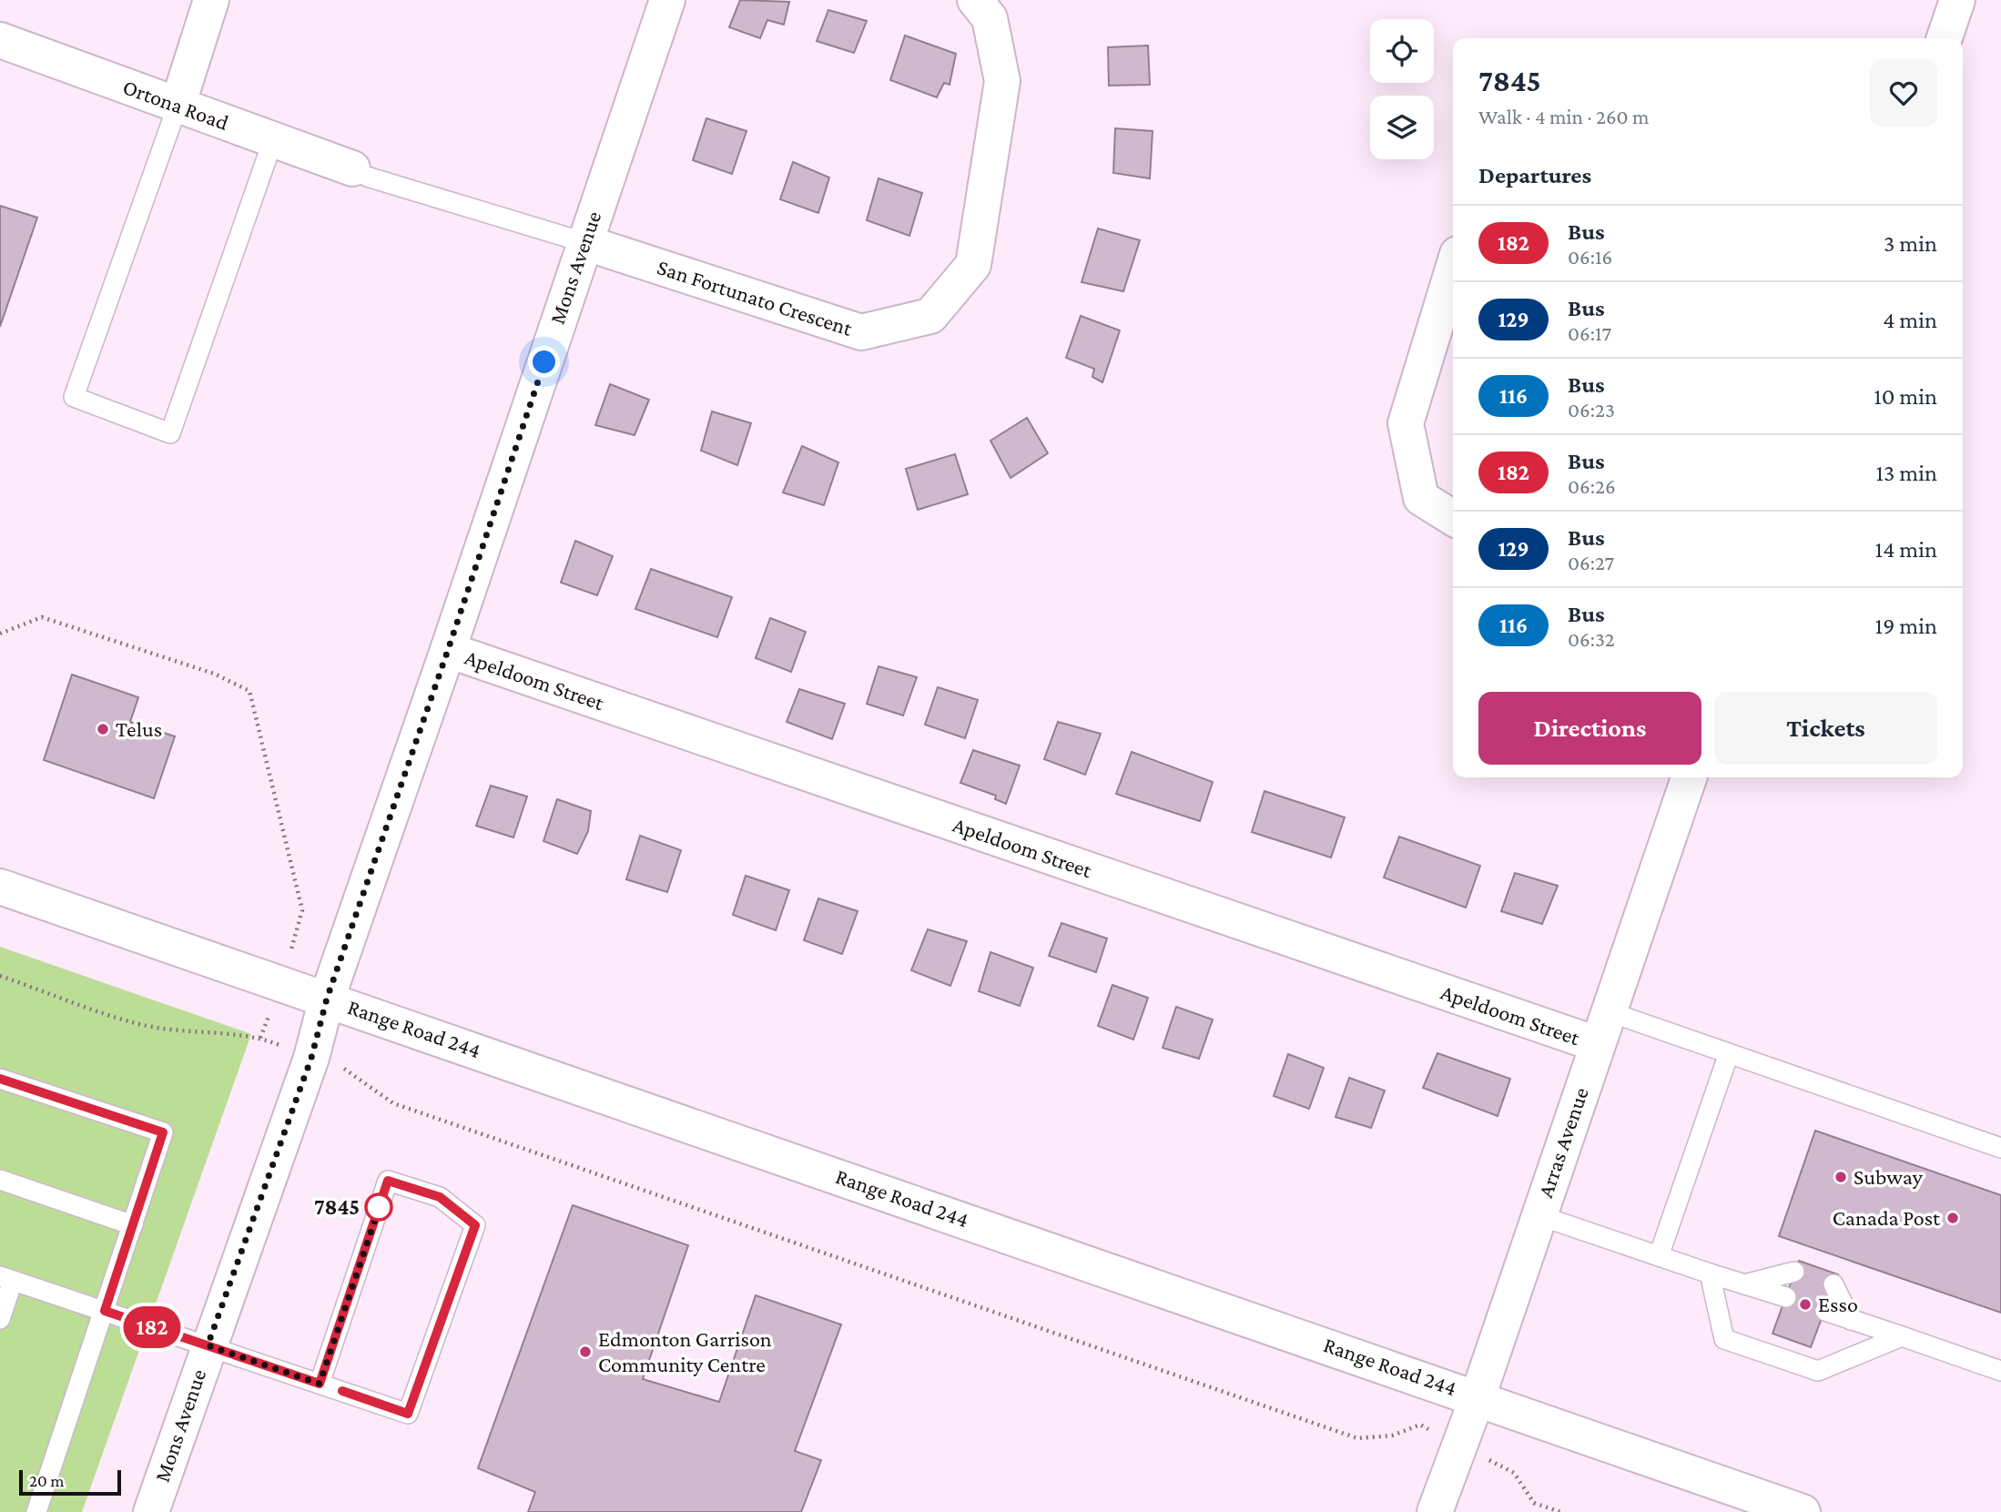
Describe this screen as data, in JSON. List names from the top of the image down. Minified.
{"streets":{"street":["Ortona Road","Mons Avenue","San Fortunato Crescent","Apeldoom Street","Range Road 244","Arras Avenue"]},"crossings":[["Mons Avenue","San Fortunato Crescent"],["Mons Avenue","Apeldoom Street"],["Mons Avenue","Range Road 244"],["Apeldoom Street","Arras Avenue"],["Range Road 244","Arras Avenue"]],"places":["Telus","Subway","7845","Canada Post","Esso","Edmonton Garrison Community Centre"],"lines":["bus line 182"],"scale_bar":"20 m","page":{"on_map":"182","heading":[["7845","Walk · 4 min · 260 m"],"Departures"],"list":[{"mark":"182","name":"Bus","note":"06:16","value":"3 min"},{"mark":"129","name":"Bus","note":"06:17","value":"4 min"},{"mark":"116","name":"Bus","note":"06:23","value":"10 min"},{"mark":"182","name":"Bus","note":"06:26","value":"13 min"},{"mark":"129","name":"Bus","note":"06:27","value":"14 min"},{"mark":"116","name":"Bus","note":"06:32","value":"19 min"}],"buttons":["Directions","Tickets"],"scale":"20 m"}}
